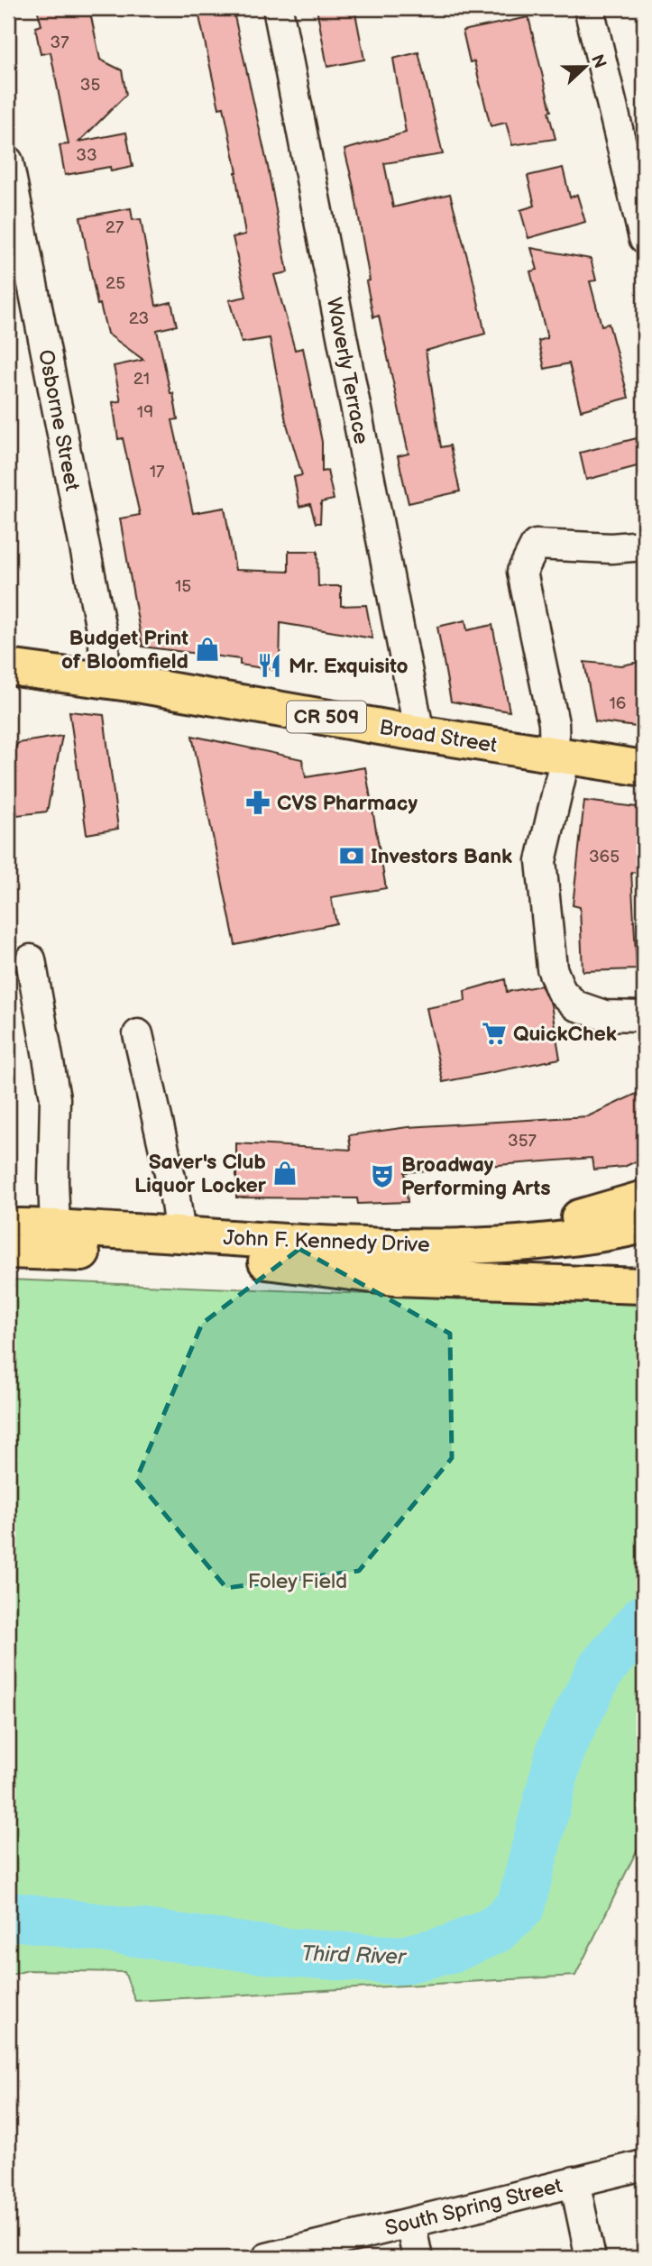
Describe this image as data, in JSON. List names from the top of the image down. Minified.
{"streets":{"main road":["CR 509","Broad Street","John F. Kennedy Drive"],"street":["Waverly Terrace","Osborne Street","South Spring Street"]},"crossings":[["Waverly Terrace","Broad Street"],["Osborne Street","Broad Street"]],"water":["Third River"],"parks":["Foley Field"],"places":{"shop":["Budget Print of Bloomfield","Saver's Club Liquor Locker"],"restaurant":["Mr. Exquisito"],"pharmacy":["CVS Pharmacy"],"bank":["Investors Bank"],"supermarket":["QuickChek"],"theatre":["Broadway Performing Arts"]},"house_numbers":["37","35","33","27","25","23","21","19","17","15","16","365","357"],"north":"right"}
